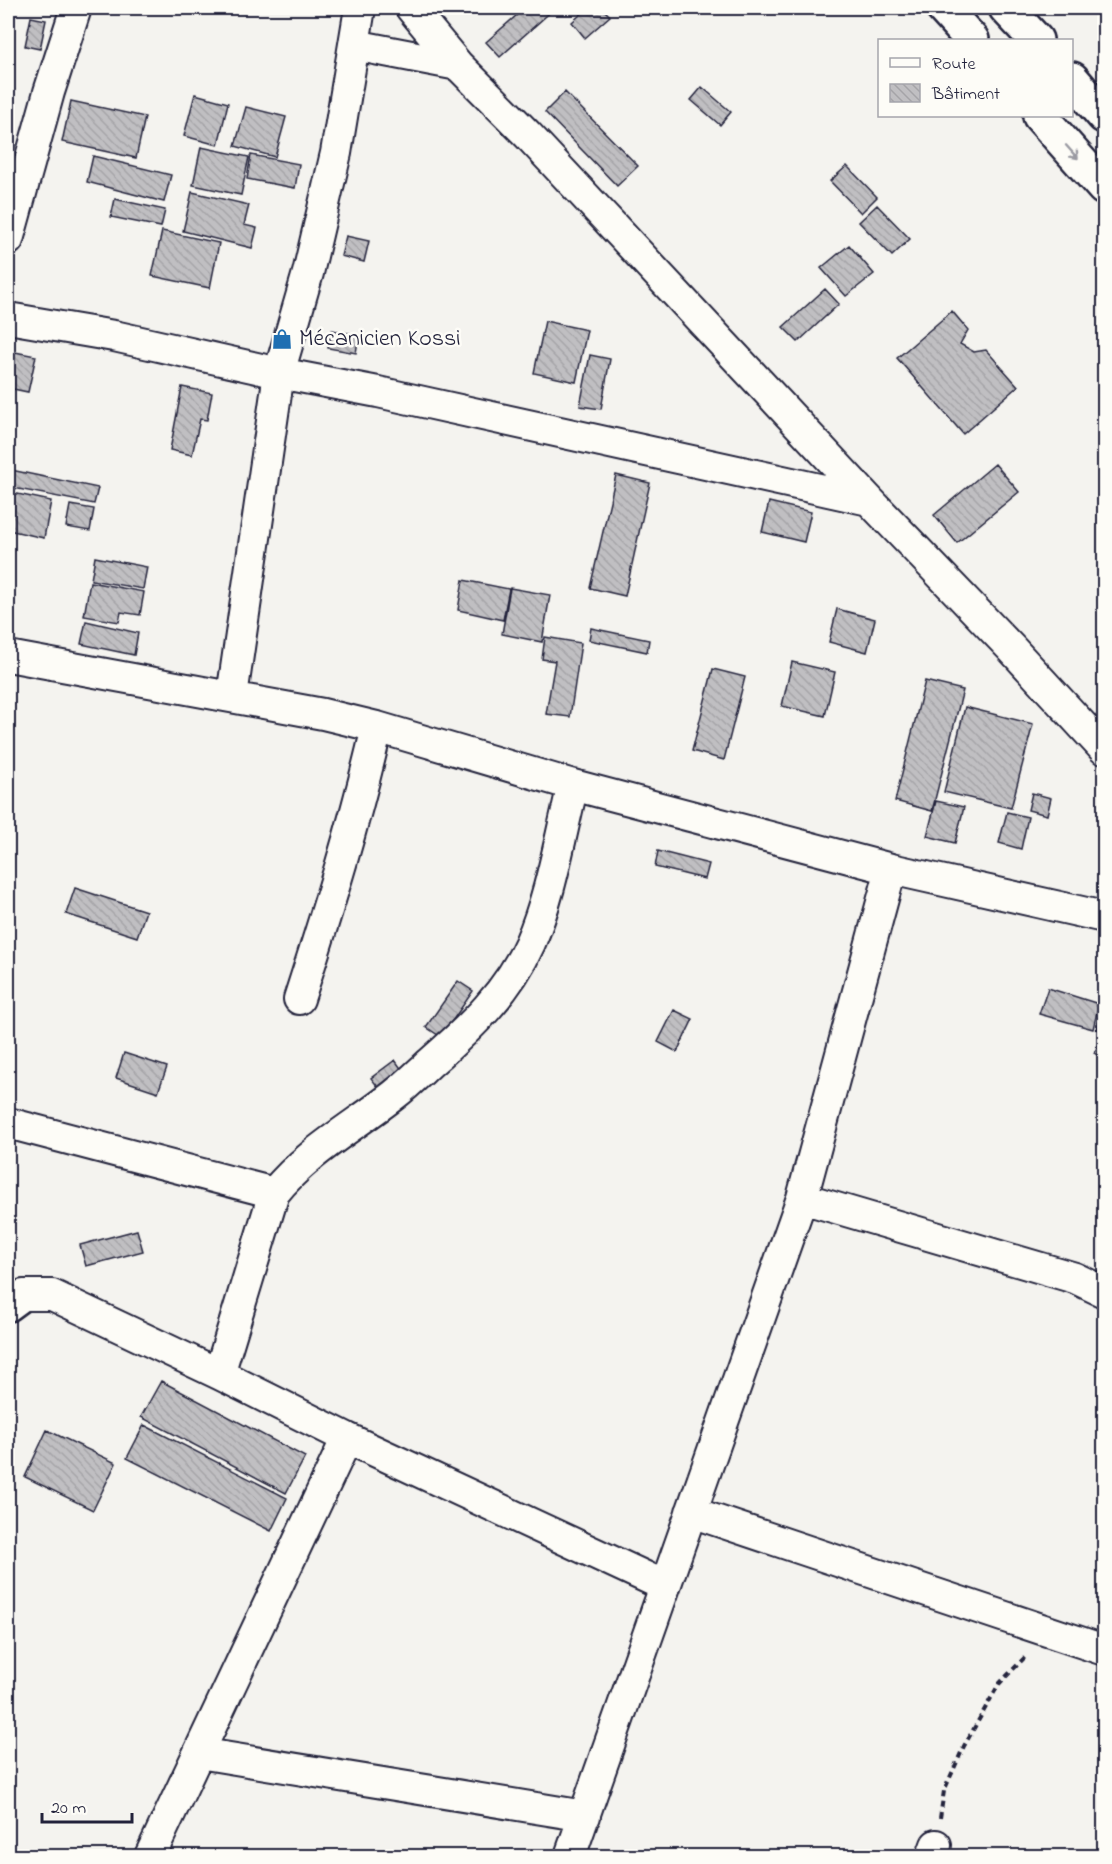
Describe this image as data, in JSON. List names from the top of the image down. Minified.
{"places":{"shop":["Mécanicien Kossi"]},"legend":["Route","Bâtiment"],"scale_bar":"20 m"}
